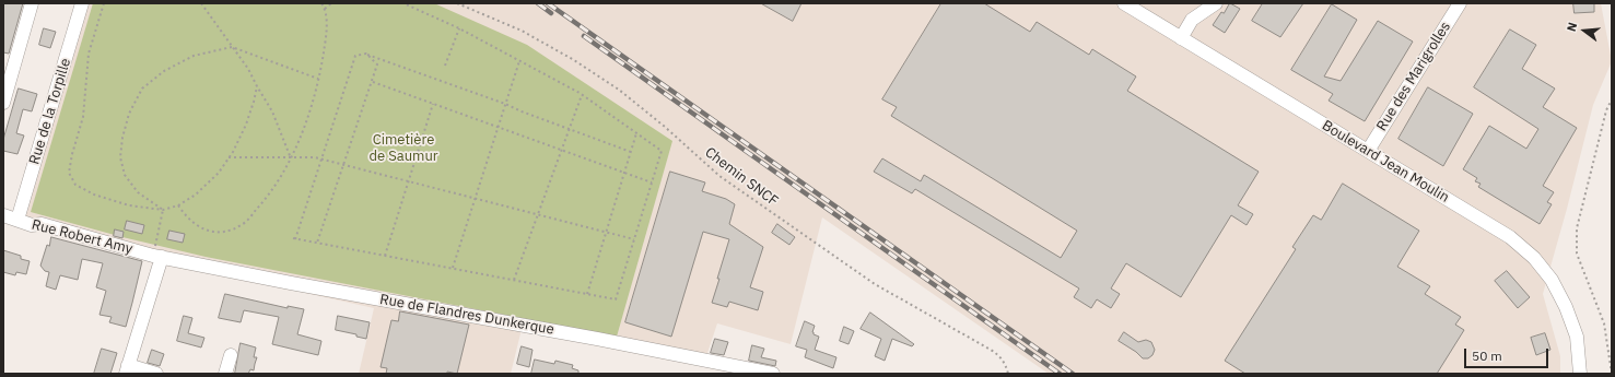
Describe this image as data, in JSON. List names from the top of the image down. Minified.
{"streets":{"street":["Rue des Marigrolles","Rue de la Torpille","Boulevard Jean Moulin","Rue Robert Amy","Rue de Flandres Dunkerque"],"path":["Chemin SNCF"]},"crossings":[["Rue des Marigrolles","Boulevard Jean Moulin"],["Rue de la Torpille","Rue Robert Amy"],["Rue Robert Amy","Rue de Flandres Dunkerque"]],"parks":["Cimetière de Saumur"],"scale_bar":"50 m","north":"left"}
